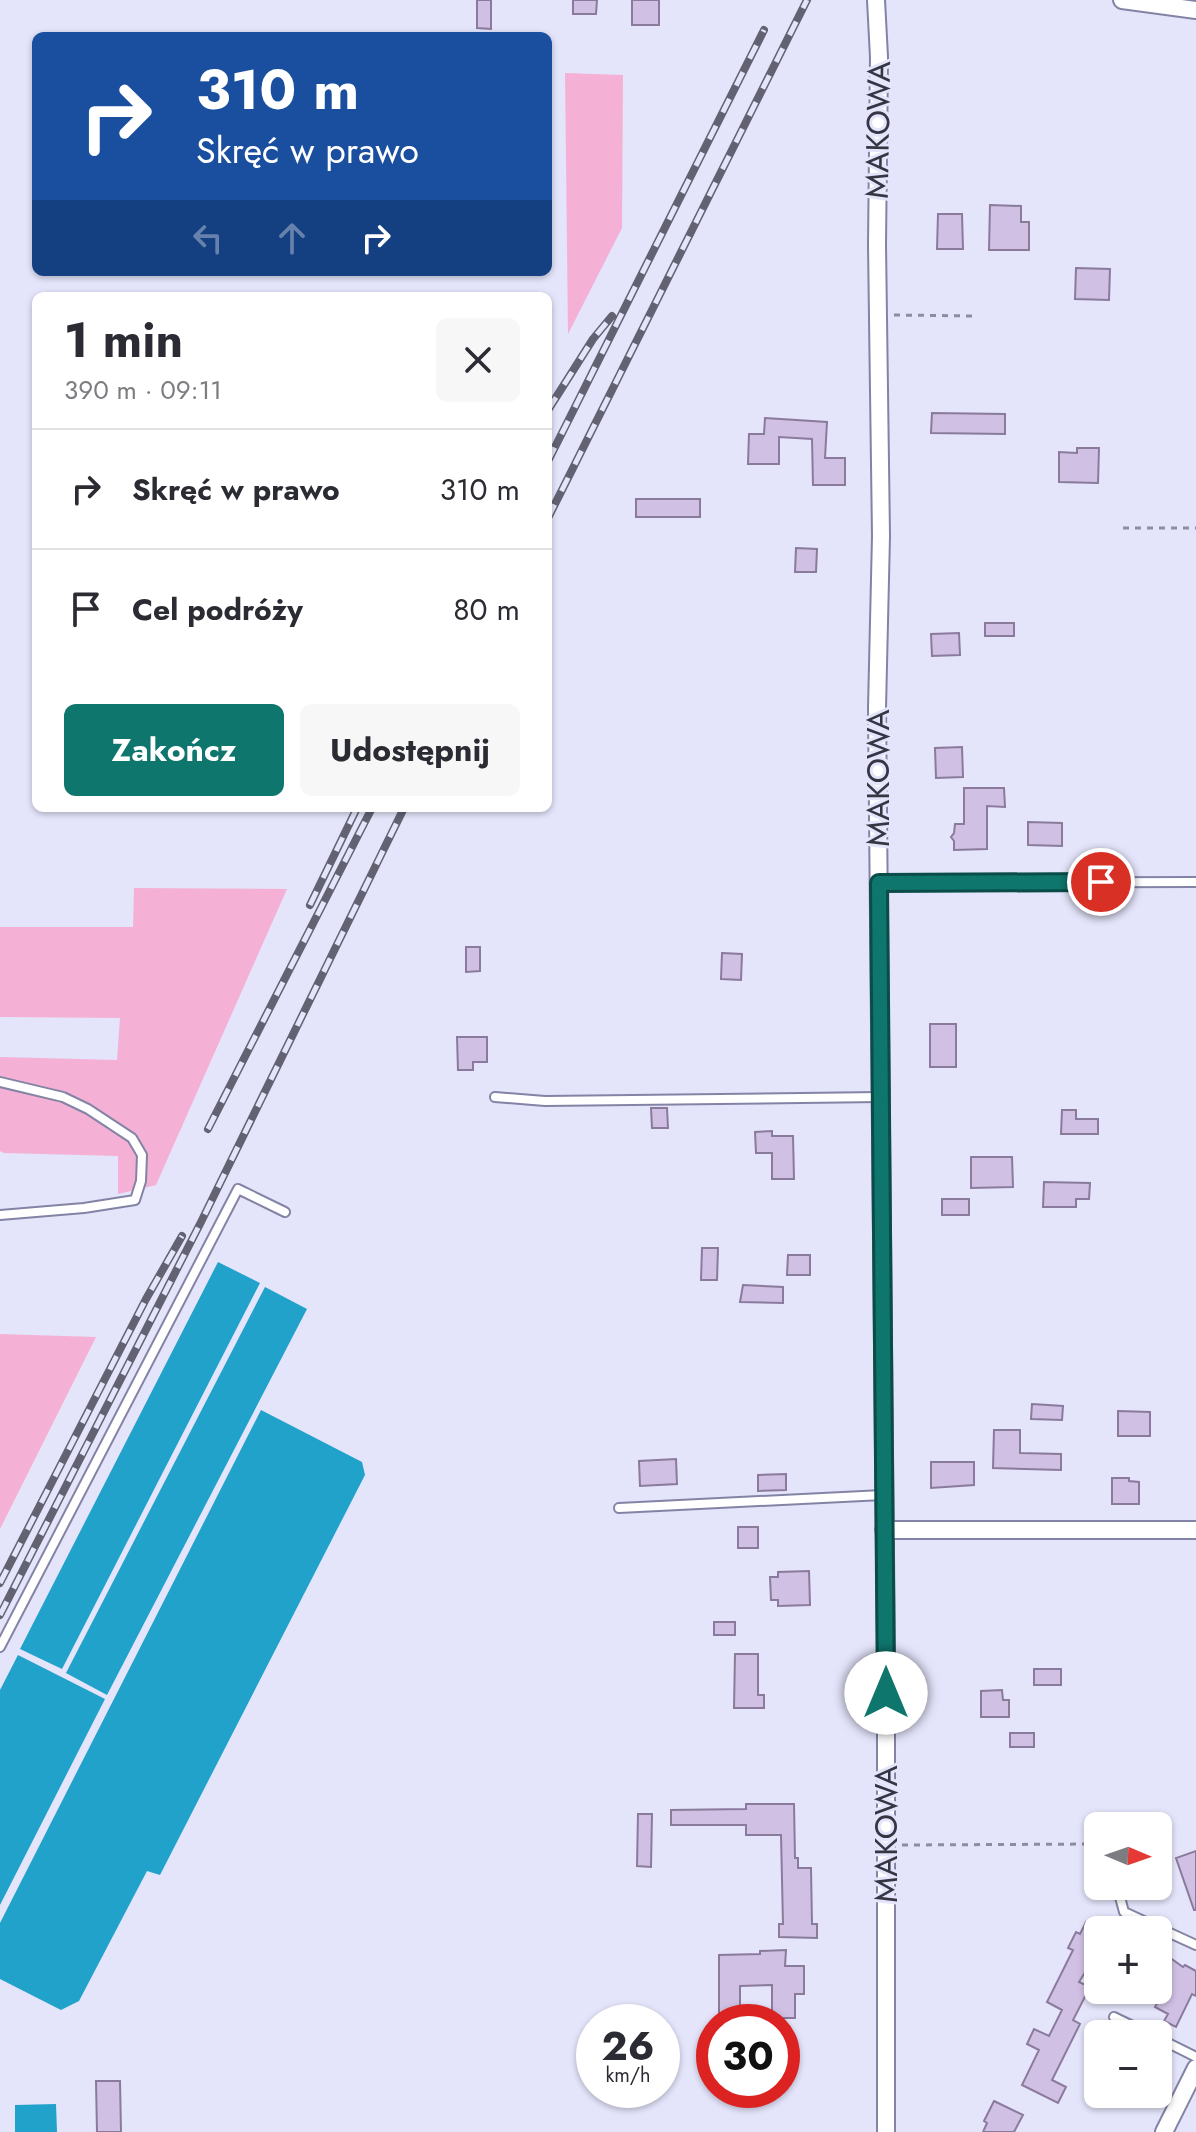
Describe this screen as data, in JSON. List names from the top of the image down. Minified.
{"streets":{"street":["MAKOWA"]},"north":"right","page":{"turn":["310 m","Skręć w prawo"],"heading":["1 min","390 m · 09:11"],"list":[{"name":"Skręć w prawo","value":"310 m"},{"name":"Cel podróży","value":"80 m"}],"buttons":["Zakończ","Udostępnij"],"map_buttons":["+","−"],"speed":"26 km/h","limit":"30"}}
